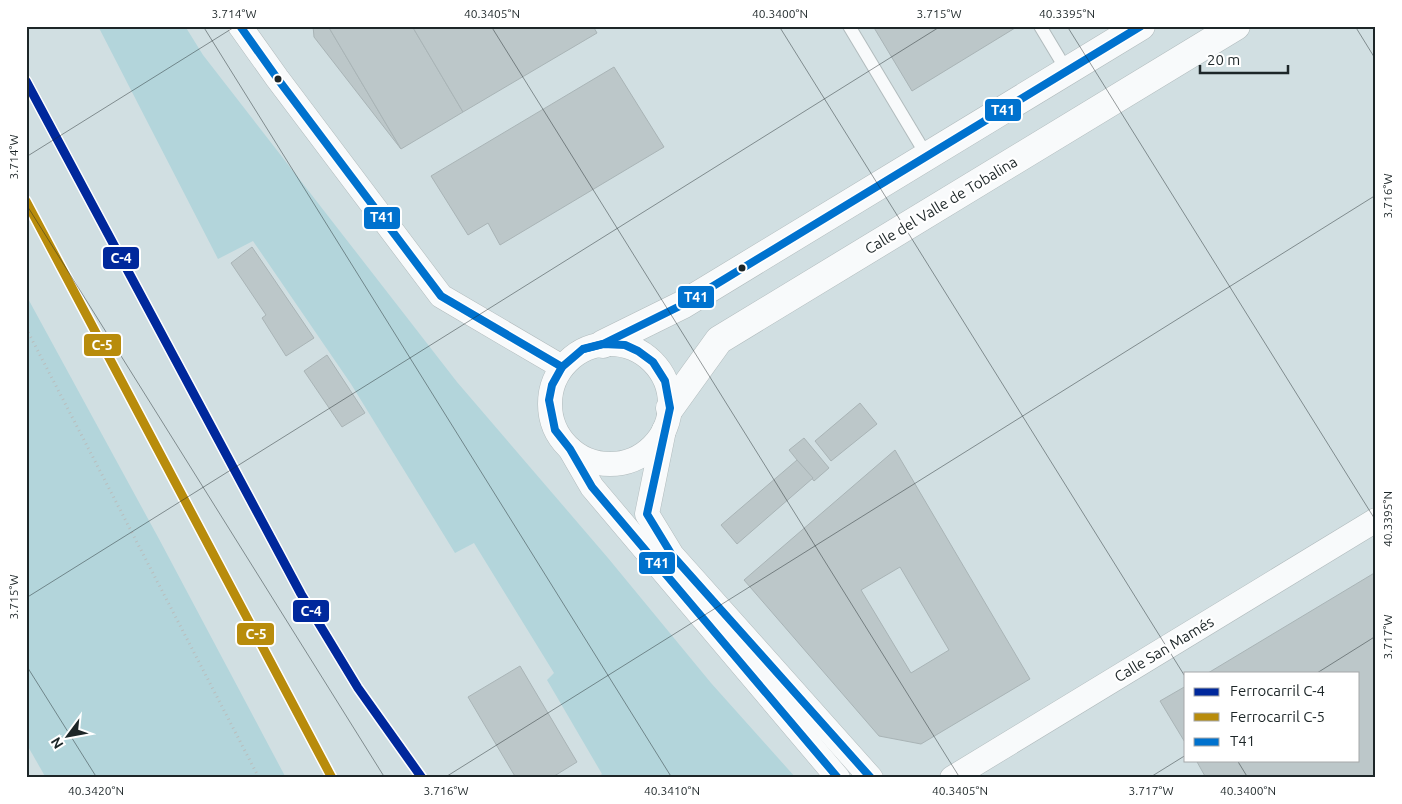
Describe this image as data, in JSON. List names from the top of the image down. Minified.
{"streets":{"main road":["Calle del Valle de Tobalina"],"street":["Calle San Mamés"]},"lines":["transit line T41","rail line C-4","rail line C-5"],"legend":["Ferrocarril C-4","Ferrocarril C-5","T41"],"scale_bar":"20 m","north":"bottom left","coordinates":["3.714°W","40.3405°N","40.3400°N","3.715°W","40.3395°N","3.716°W","3.717°W","40.3420°N","40.3410°N"]}
